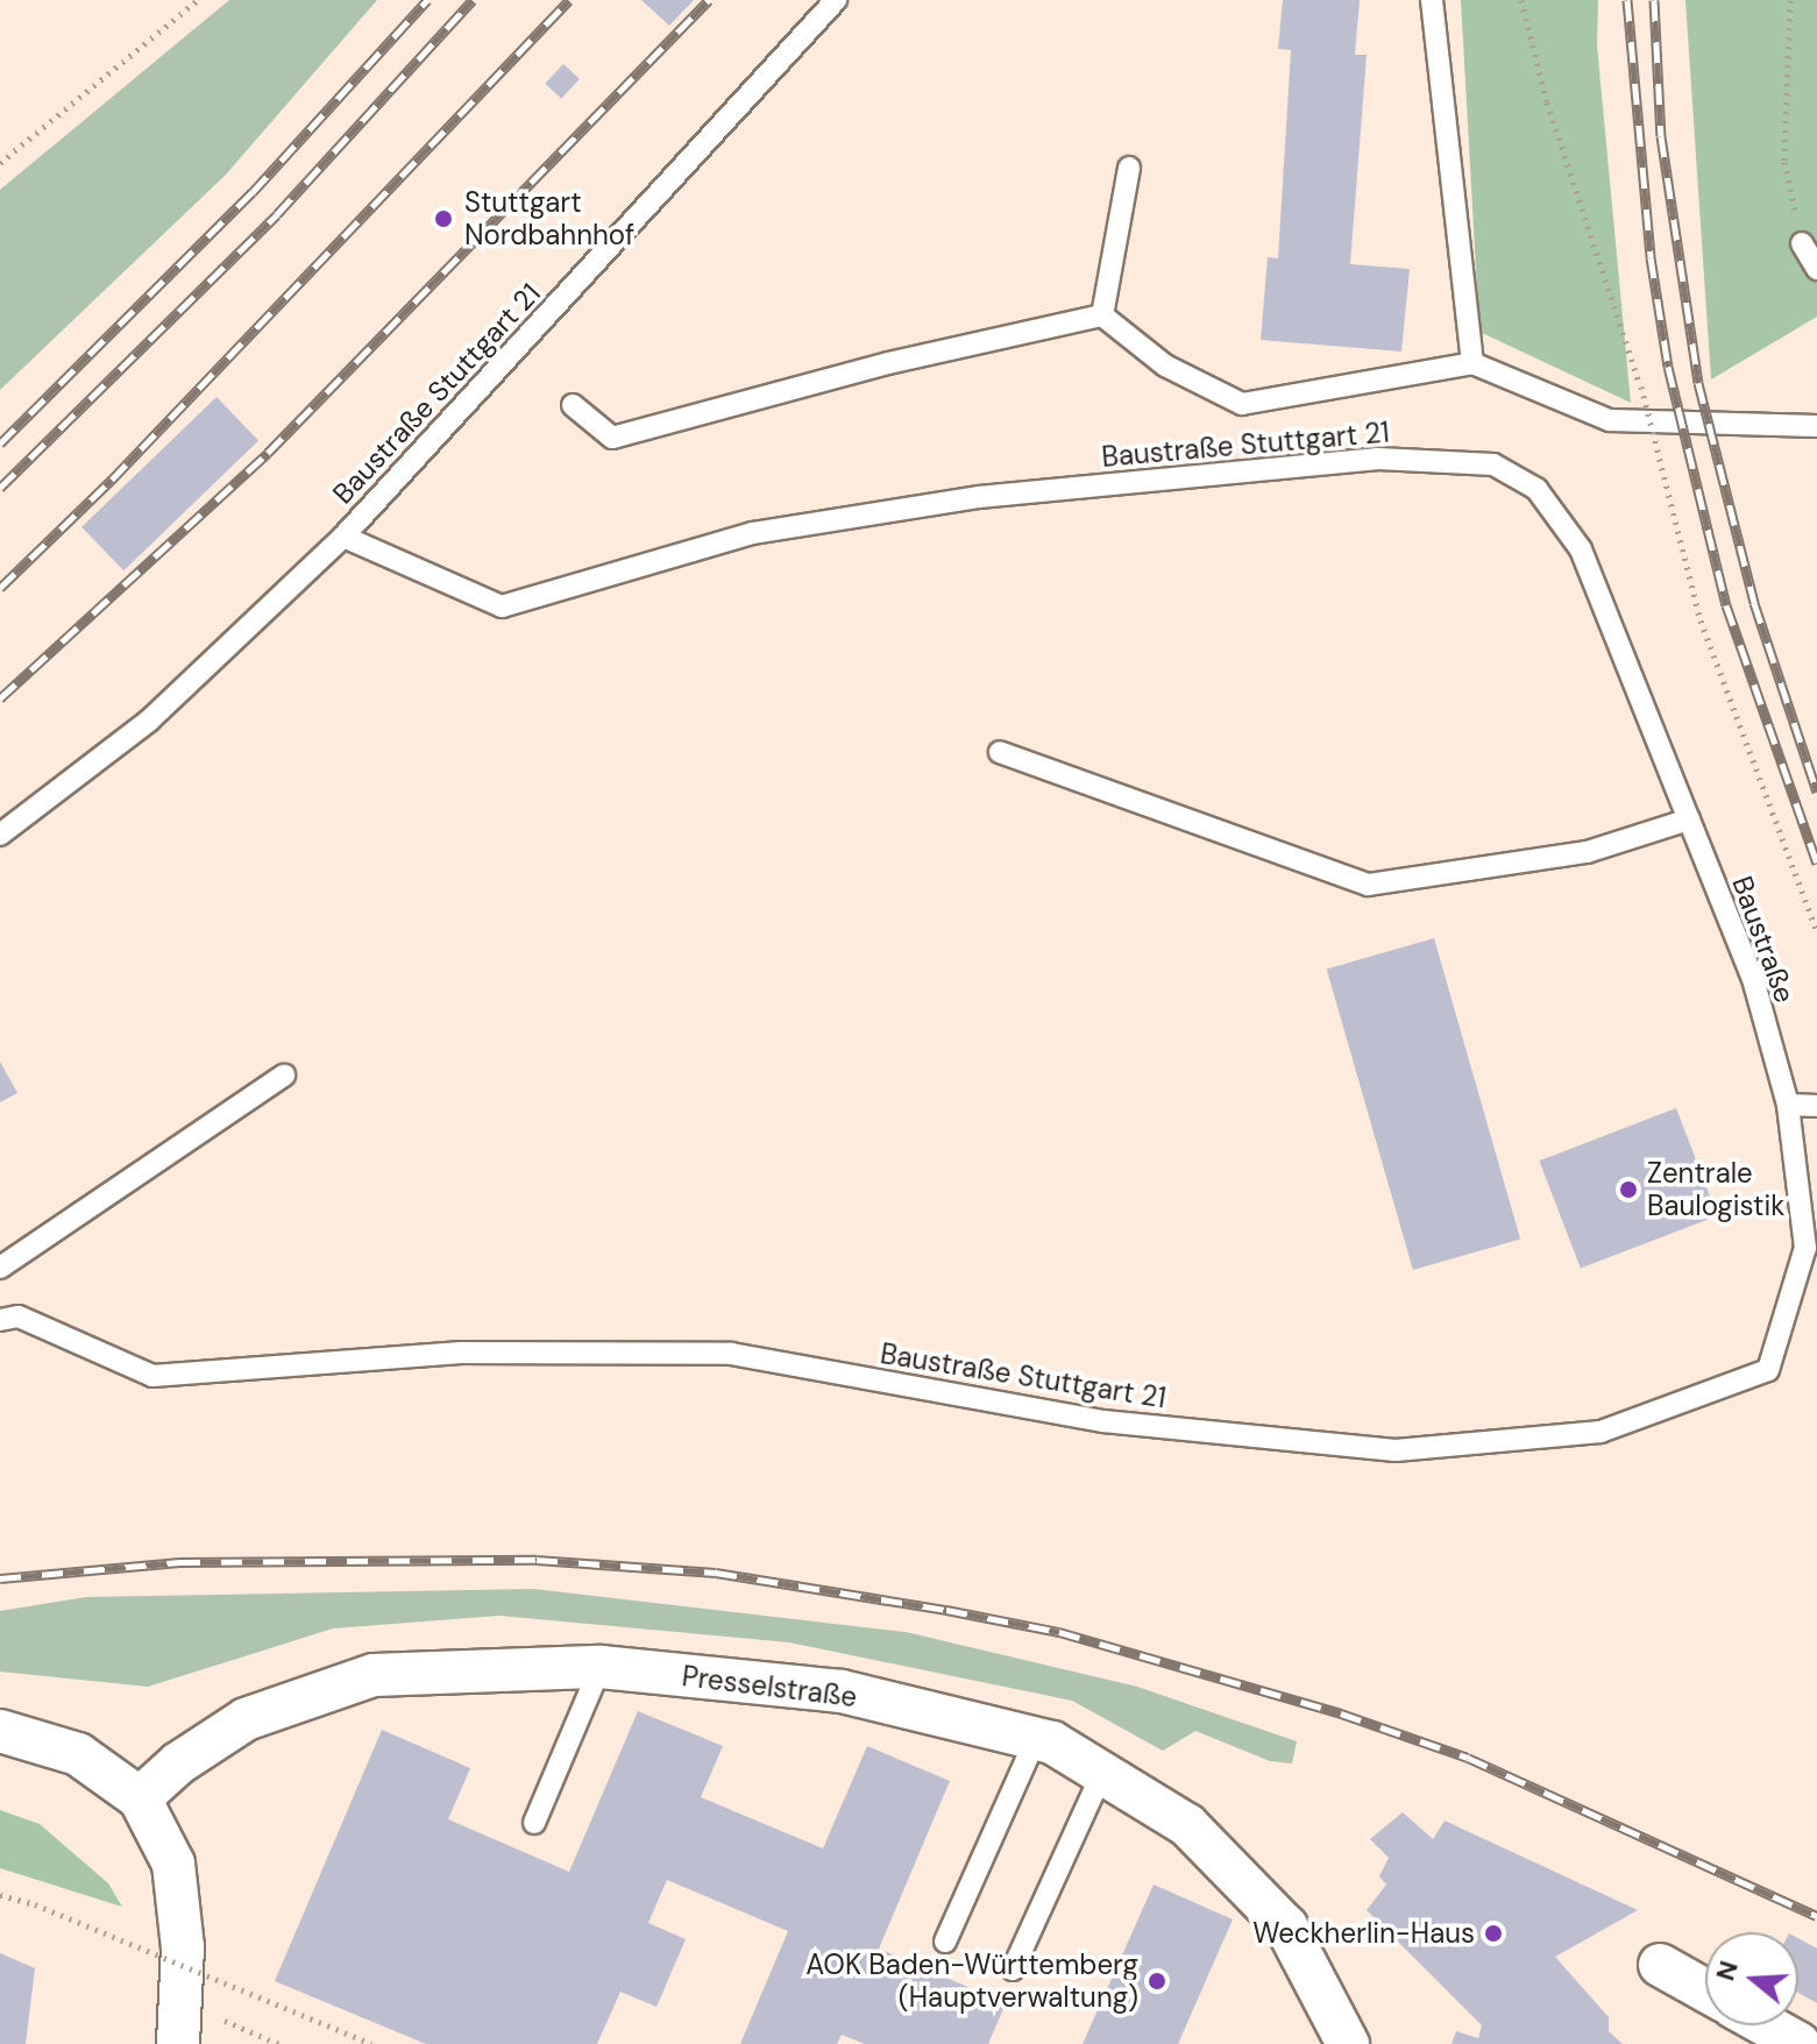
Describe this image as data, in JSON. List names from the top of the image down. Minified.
{"streets":{"street":["Presselstraße"],"lane":["Baustraße Stuttgart 21","Baustraße"]},"crossings":[["Baustraße Stuttgart 21","Baustraße"]],"places":["Stuttgart Nordbahnhof","Zentrale Baulogistik","Weckherlin-Haus","AOK Baden-Württemberg (Hauptverwaltung)"],"north":"left"}
